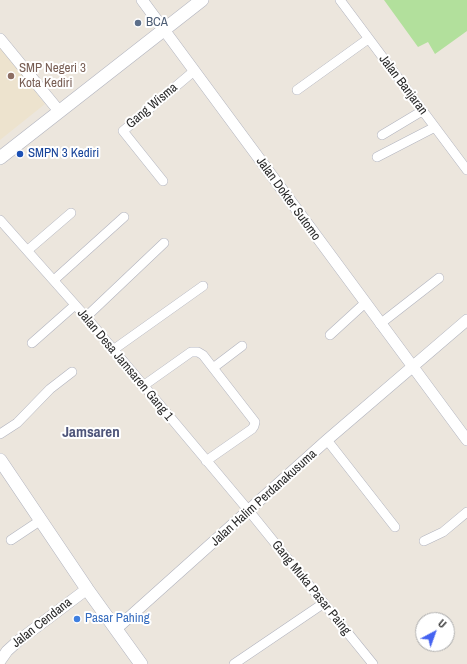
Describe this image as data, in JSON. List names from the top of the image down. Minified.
{"streets":{"street":["Jalan Banjaran","Gang Wisma","Jalan Dokter Sutomo","Jalan Desa Jamsaren Gang 1","Jalan Halim Perdanakusuma","Gang Muka Pasar Paing","Jalan Cendana"]},"crossings":[["Gang Wisma","Jalan Dokter Sutomo"],["Jalan Dokter Sutomo","Jalan Halim Perdanakusuma"],["Jalan Desa Jamsaren Gang 1","Jalan Halim Perdanakusuma"],["Jalan Desa Jamsaren Gang 1","Gang Muka Pasar Paing"],["Jalan Halim Perdanakusuma","Gang Muka Pasar Paing"]],"districts":["Jamsaren"],"places":["BCA","SMP Negeri 3 Kota Kediri","SMPN 3 Kediri","Pasar Pahing"],"north":"top right"}
